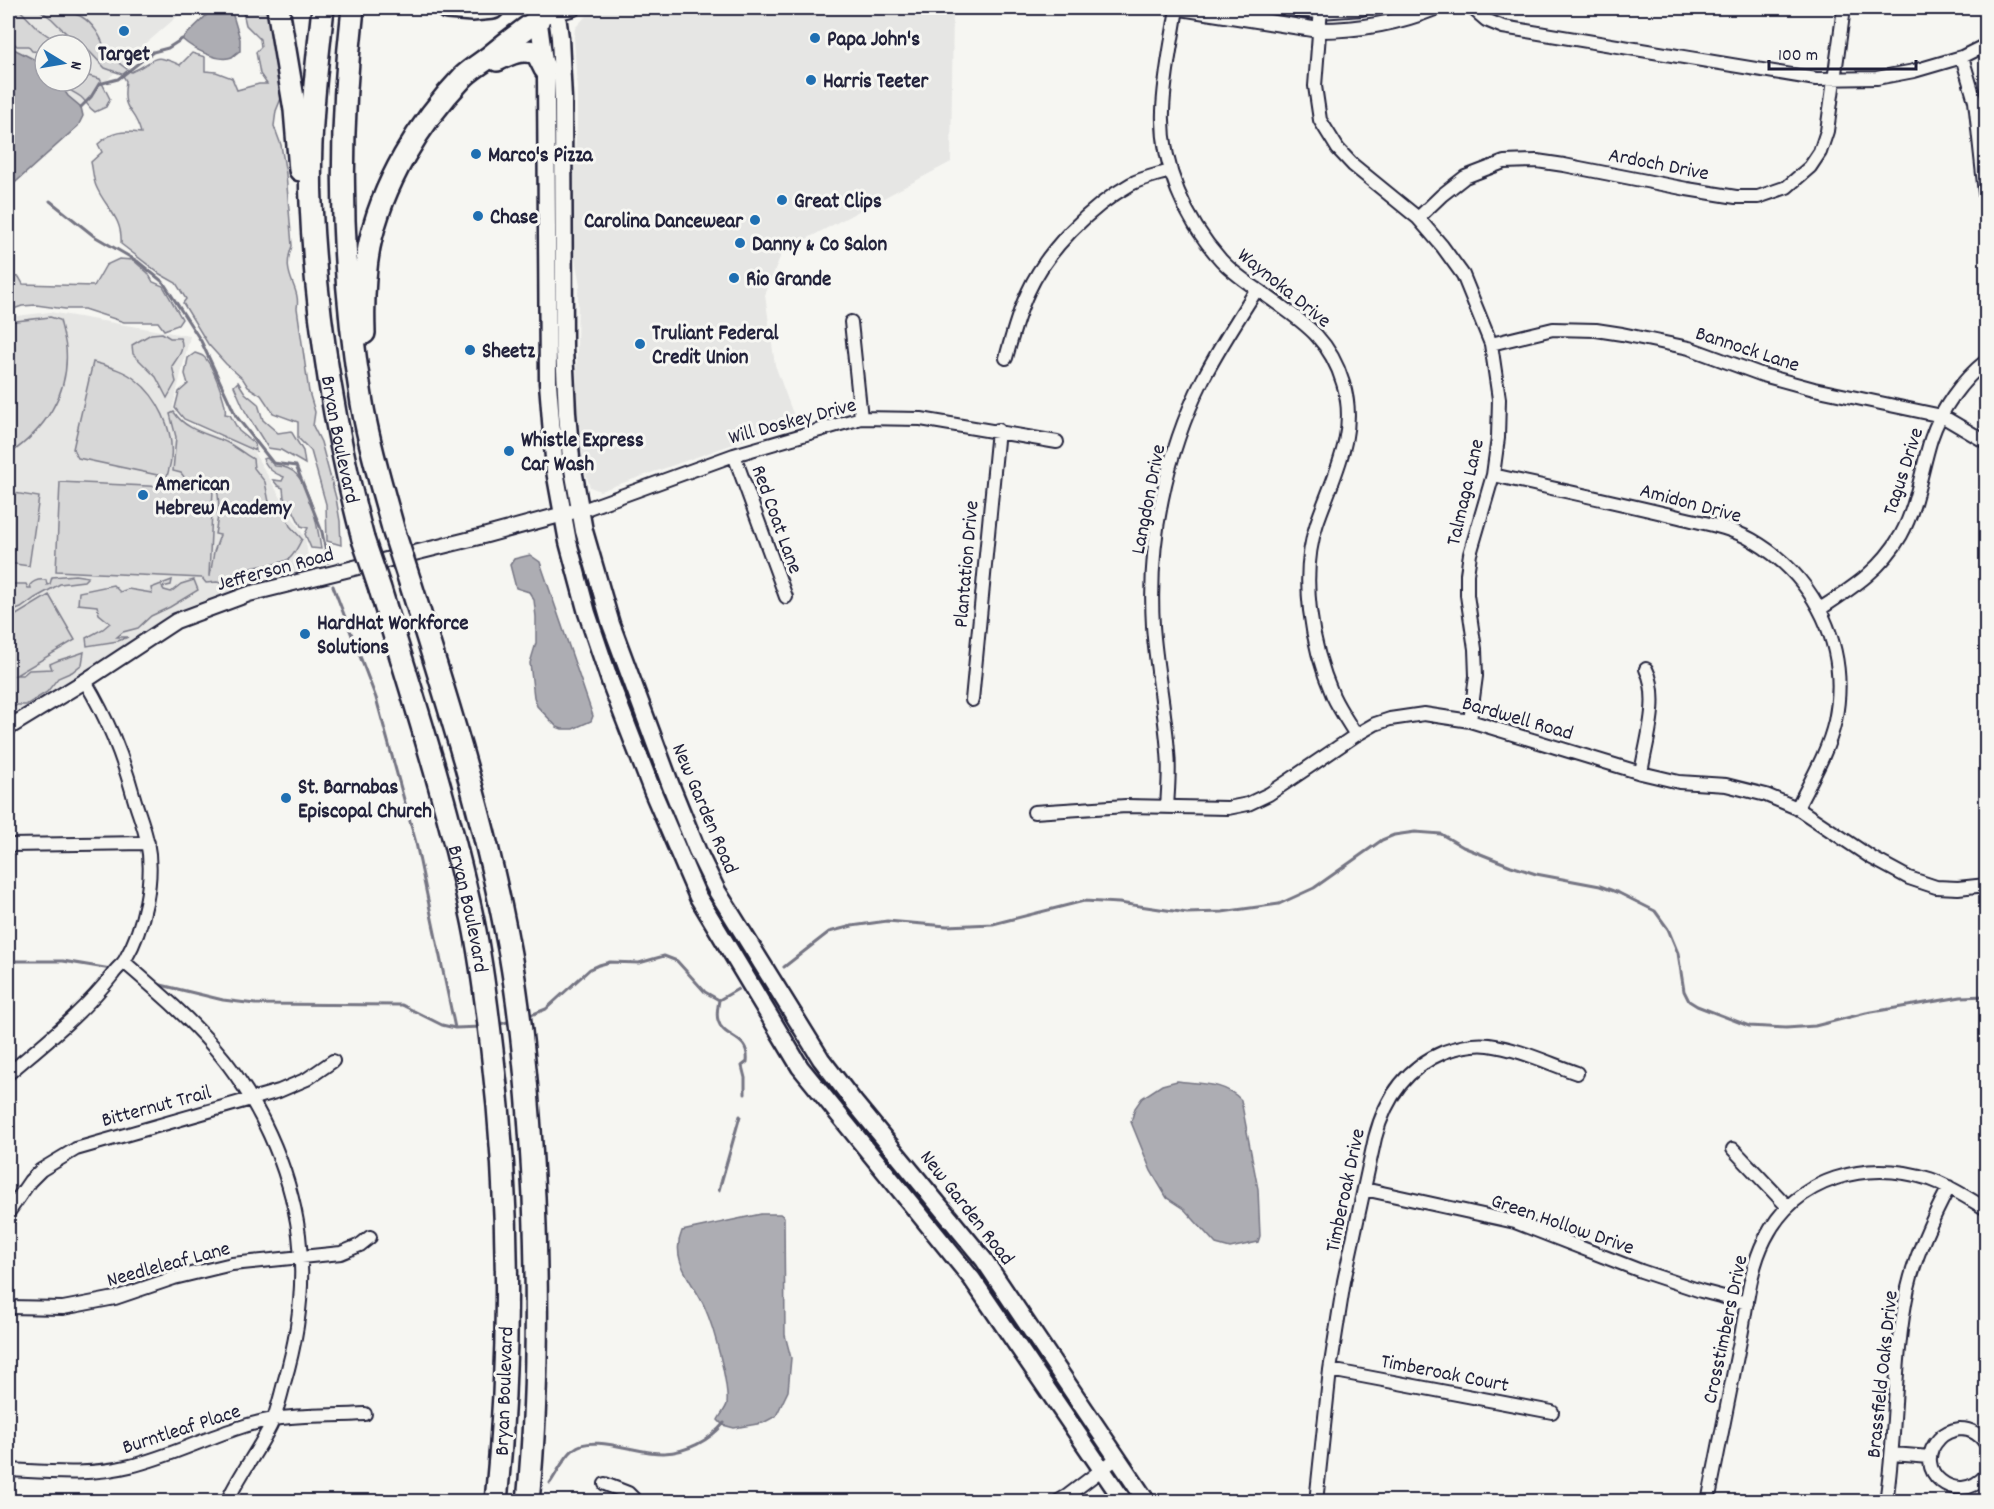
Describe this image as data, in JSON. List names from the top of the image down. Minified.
{"streets":{"highway":["Bryan Boulevard"],"main road":["New Garden Road"],"street":["Ardoch Drive","Waynoka Drive","Bannock Lane","Will Doskey Drive","Tagus Drive","Talmaga Lane","Langdon Drive","Amidon Drive","Red Coat Lane","Plantation Drive","Jefferson Road","Bardwell Road","Bitternut Trail","Timberoak Drive","Green Hollow Drive","Needleleaf Lane","Crosstimbers Drive","Timberoak Court","Brassfield Oaks Drive","Burntleaf Place"]},"crossings":[["Ardoch Drive","Talmaga Lane"],["Waynoka Drive","Langdon Drive"],["Waynoka Drive","Bardwell Road"],["Bannock Lane","Tagus Drive"],["Bannock Lane","Talmaga Lane"],["Will Doskey Drive","Red Coat Lane"],["Will Doskey Drive","Plantation Drive"],["Will Doskey Drive","Jefferson Road"],["Will Doskey Drive","New Garden Road"],["Tagus Drive","Amidon Drive"],["Talmaga Lane","Amidon Drive"],["Talmaga Lane","Bardwell Road"],["Langdon Drive","Bardwell Road"],["Amidon Drive","Bardwell Road"],["Jefferson Road","New Garden Road"],["Timberoak Drive","Green Hollow Drive"],["Timberoak Drive","Timberoak Court"],["Green Hollow Drive","Crosstimbers Drive"],["Crosstimbers Drive","Brassfield Oaks Drive"]],"places":["Target","Papa John's","Harris Teeter","Marco's Pizza","Great Clips","Chase","Carolina Dancewear","Danny & Co Salon","Rio Grande","Truliant Federal Credit Union","Sheetz","Whistle Express Car Wash","American Hebrew Academy","HardHat Workforce Solutions","St. Barnabas Episcopal Church"],"scale_bar":"100 m","north":"right"}
